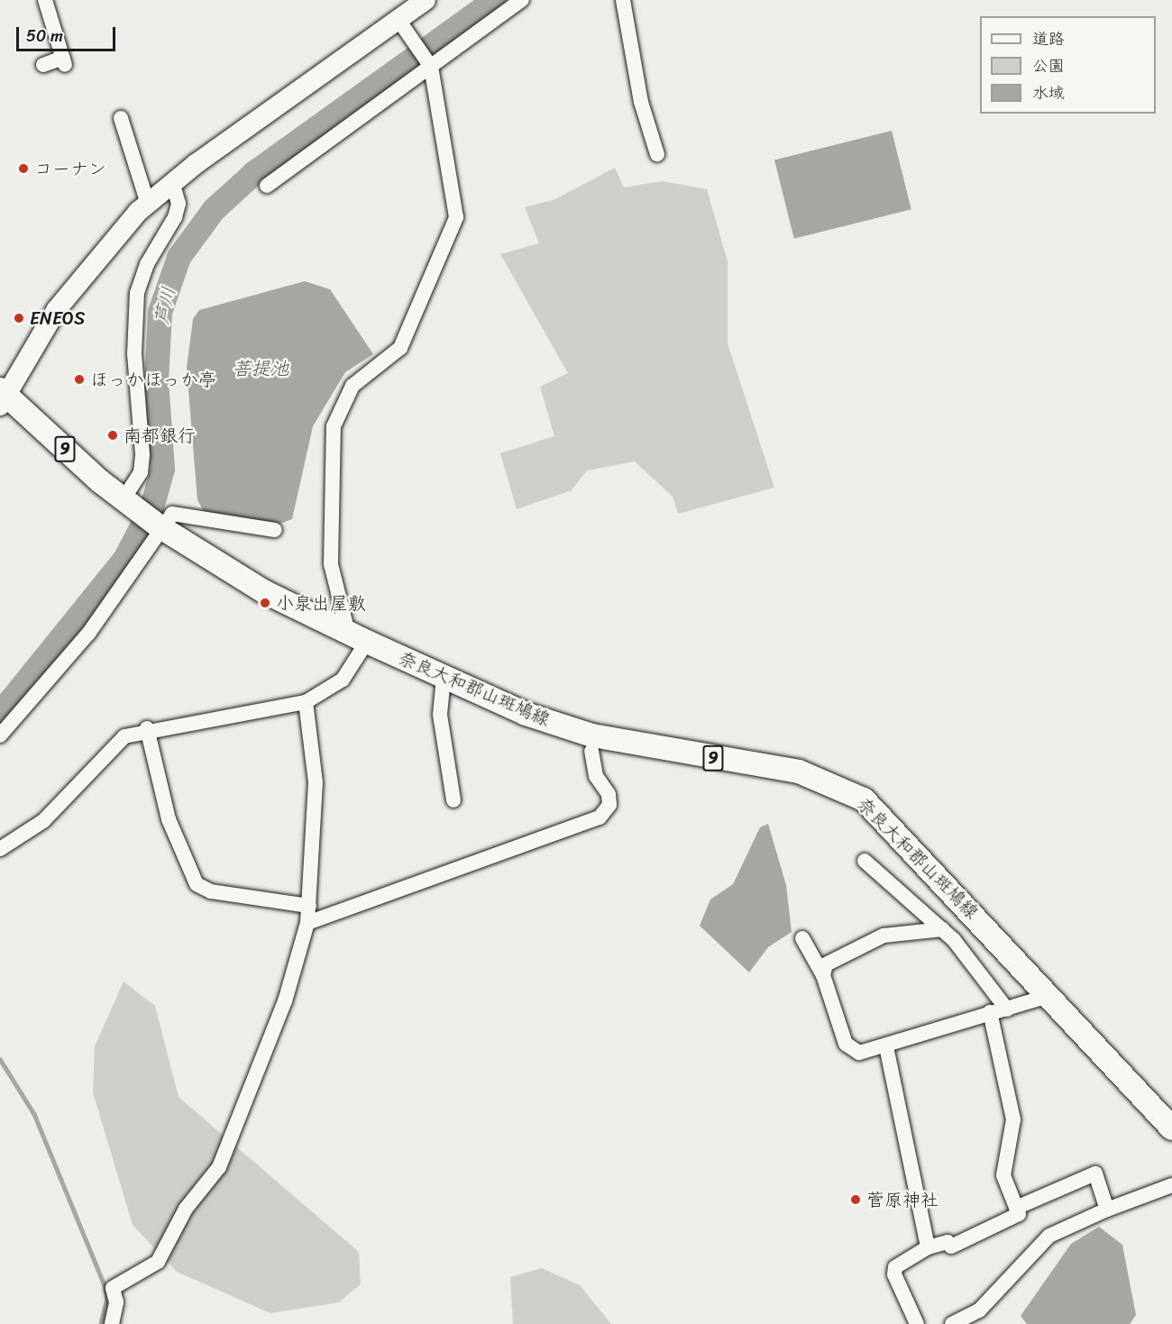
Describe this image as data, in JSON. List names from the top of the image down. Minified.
{"streets":{"main road":["9","奈良大和郡山斑鳩線"]},"water":["芦川","菩提池"],"places":["コーナン","ENEOS","ほっかほっか亭","南都銀行","小泉出屋敷","菅原神社"],"legend":["道路","公園","水域"],"scale_bar":"50 m"}
